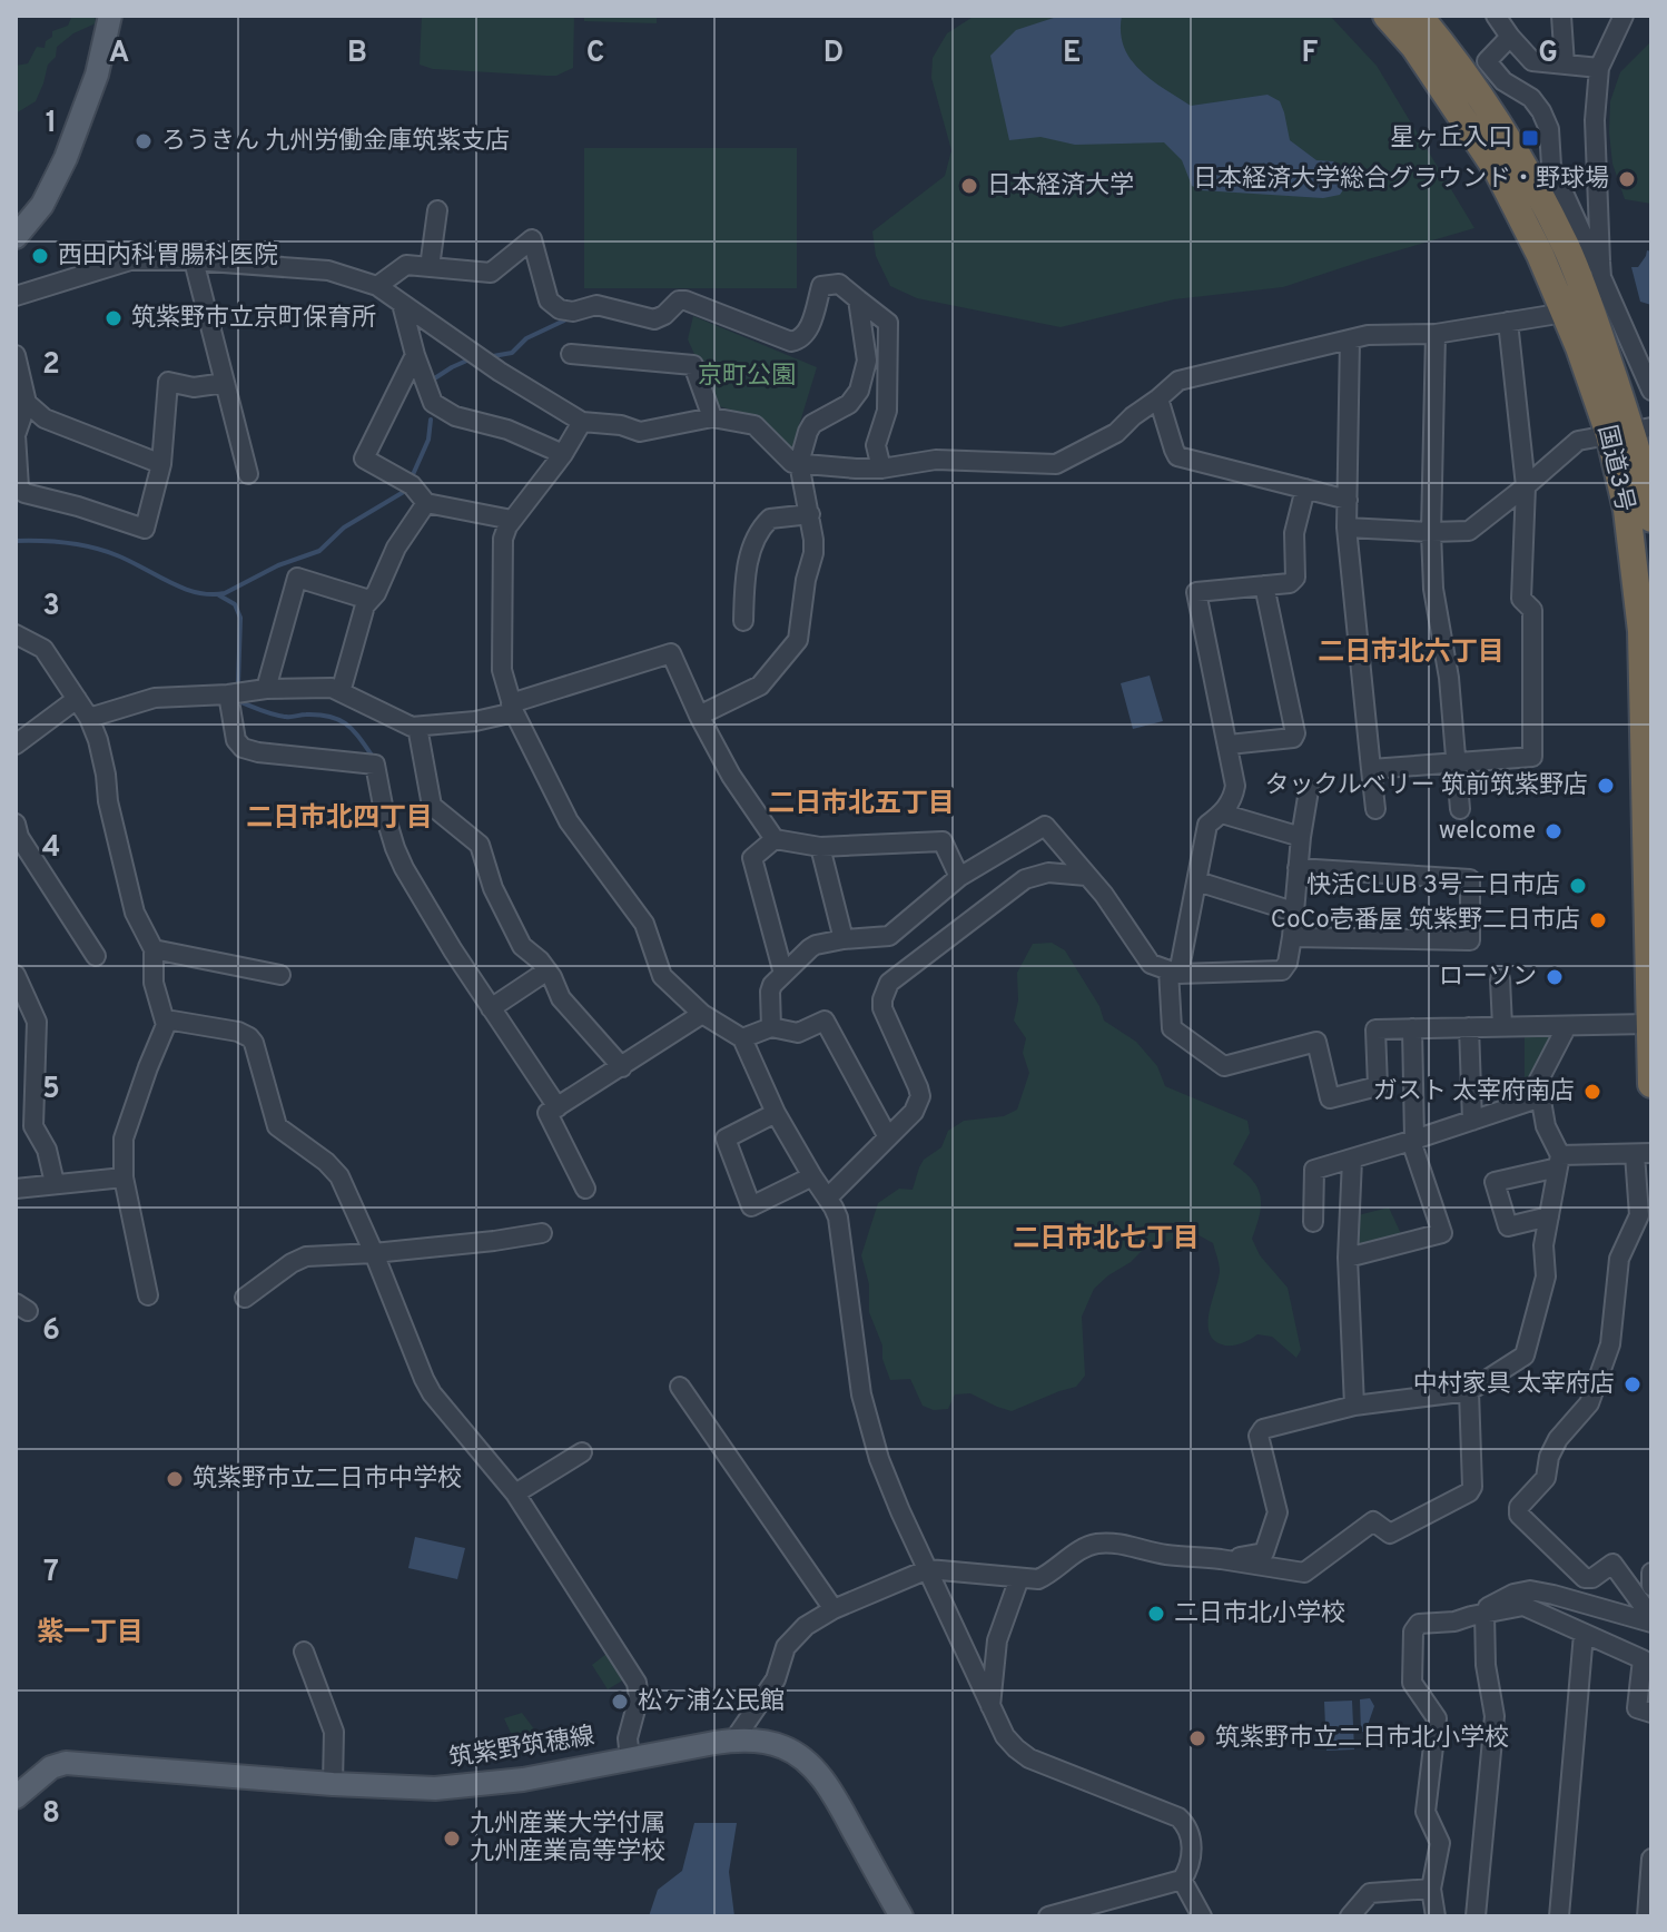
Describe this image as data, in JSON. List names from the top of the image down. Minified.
{"streets":{"highway":["国道3号"],"main road":["筑紫野筑穂線"]},"districts":["二日市北六丁目","二日市北五丁目","二日市北四丁目","二日市北七丁目","紫一丁目"],"parks":["京町公園"],"places":{"transit":["星ヶ丘入口"],"other":["ろうきん 九州労働金庫筑紫支店","日本経済大学総合グラウンド・野球場","日本経済大学","西田内科胃腸科医院","筑紫野市立京町保育所","タックルベリー 筑前筑紫野店","welcome","快活CLUB 3号二日市店","CoCo壱番屋 筑紫野二日市店","ローソン","ガスト 太宰府南店","中村家具 太宰府店","筑紫野市立二日市中学校","二日市北小学校","松ヶ浦公民館","筑紫野市立二日市北小学校","九州産業大学付属 九州産業高等学校"]},"grid":{"columns":["A","B","C","D","E","F","G"],"rows":["1","2","3","4","5","6","7","8"]}}
